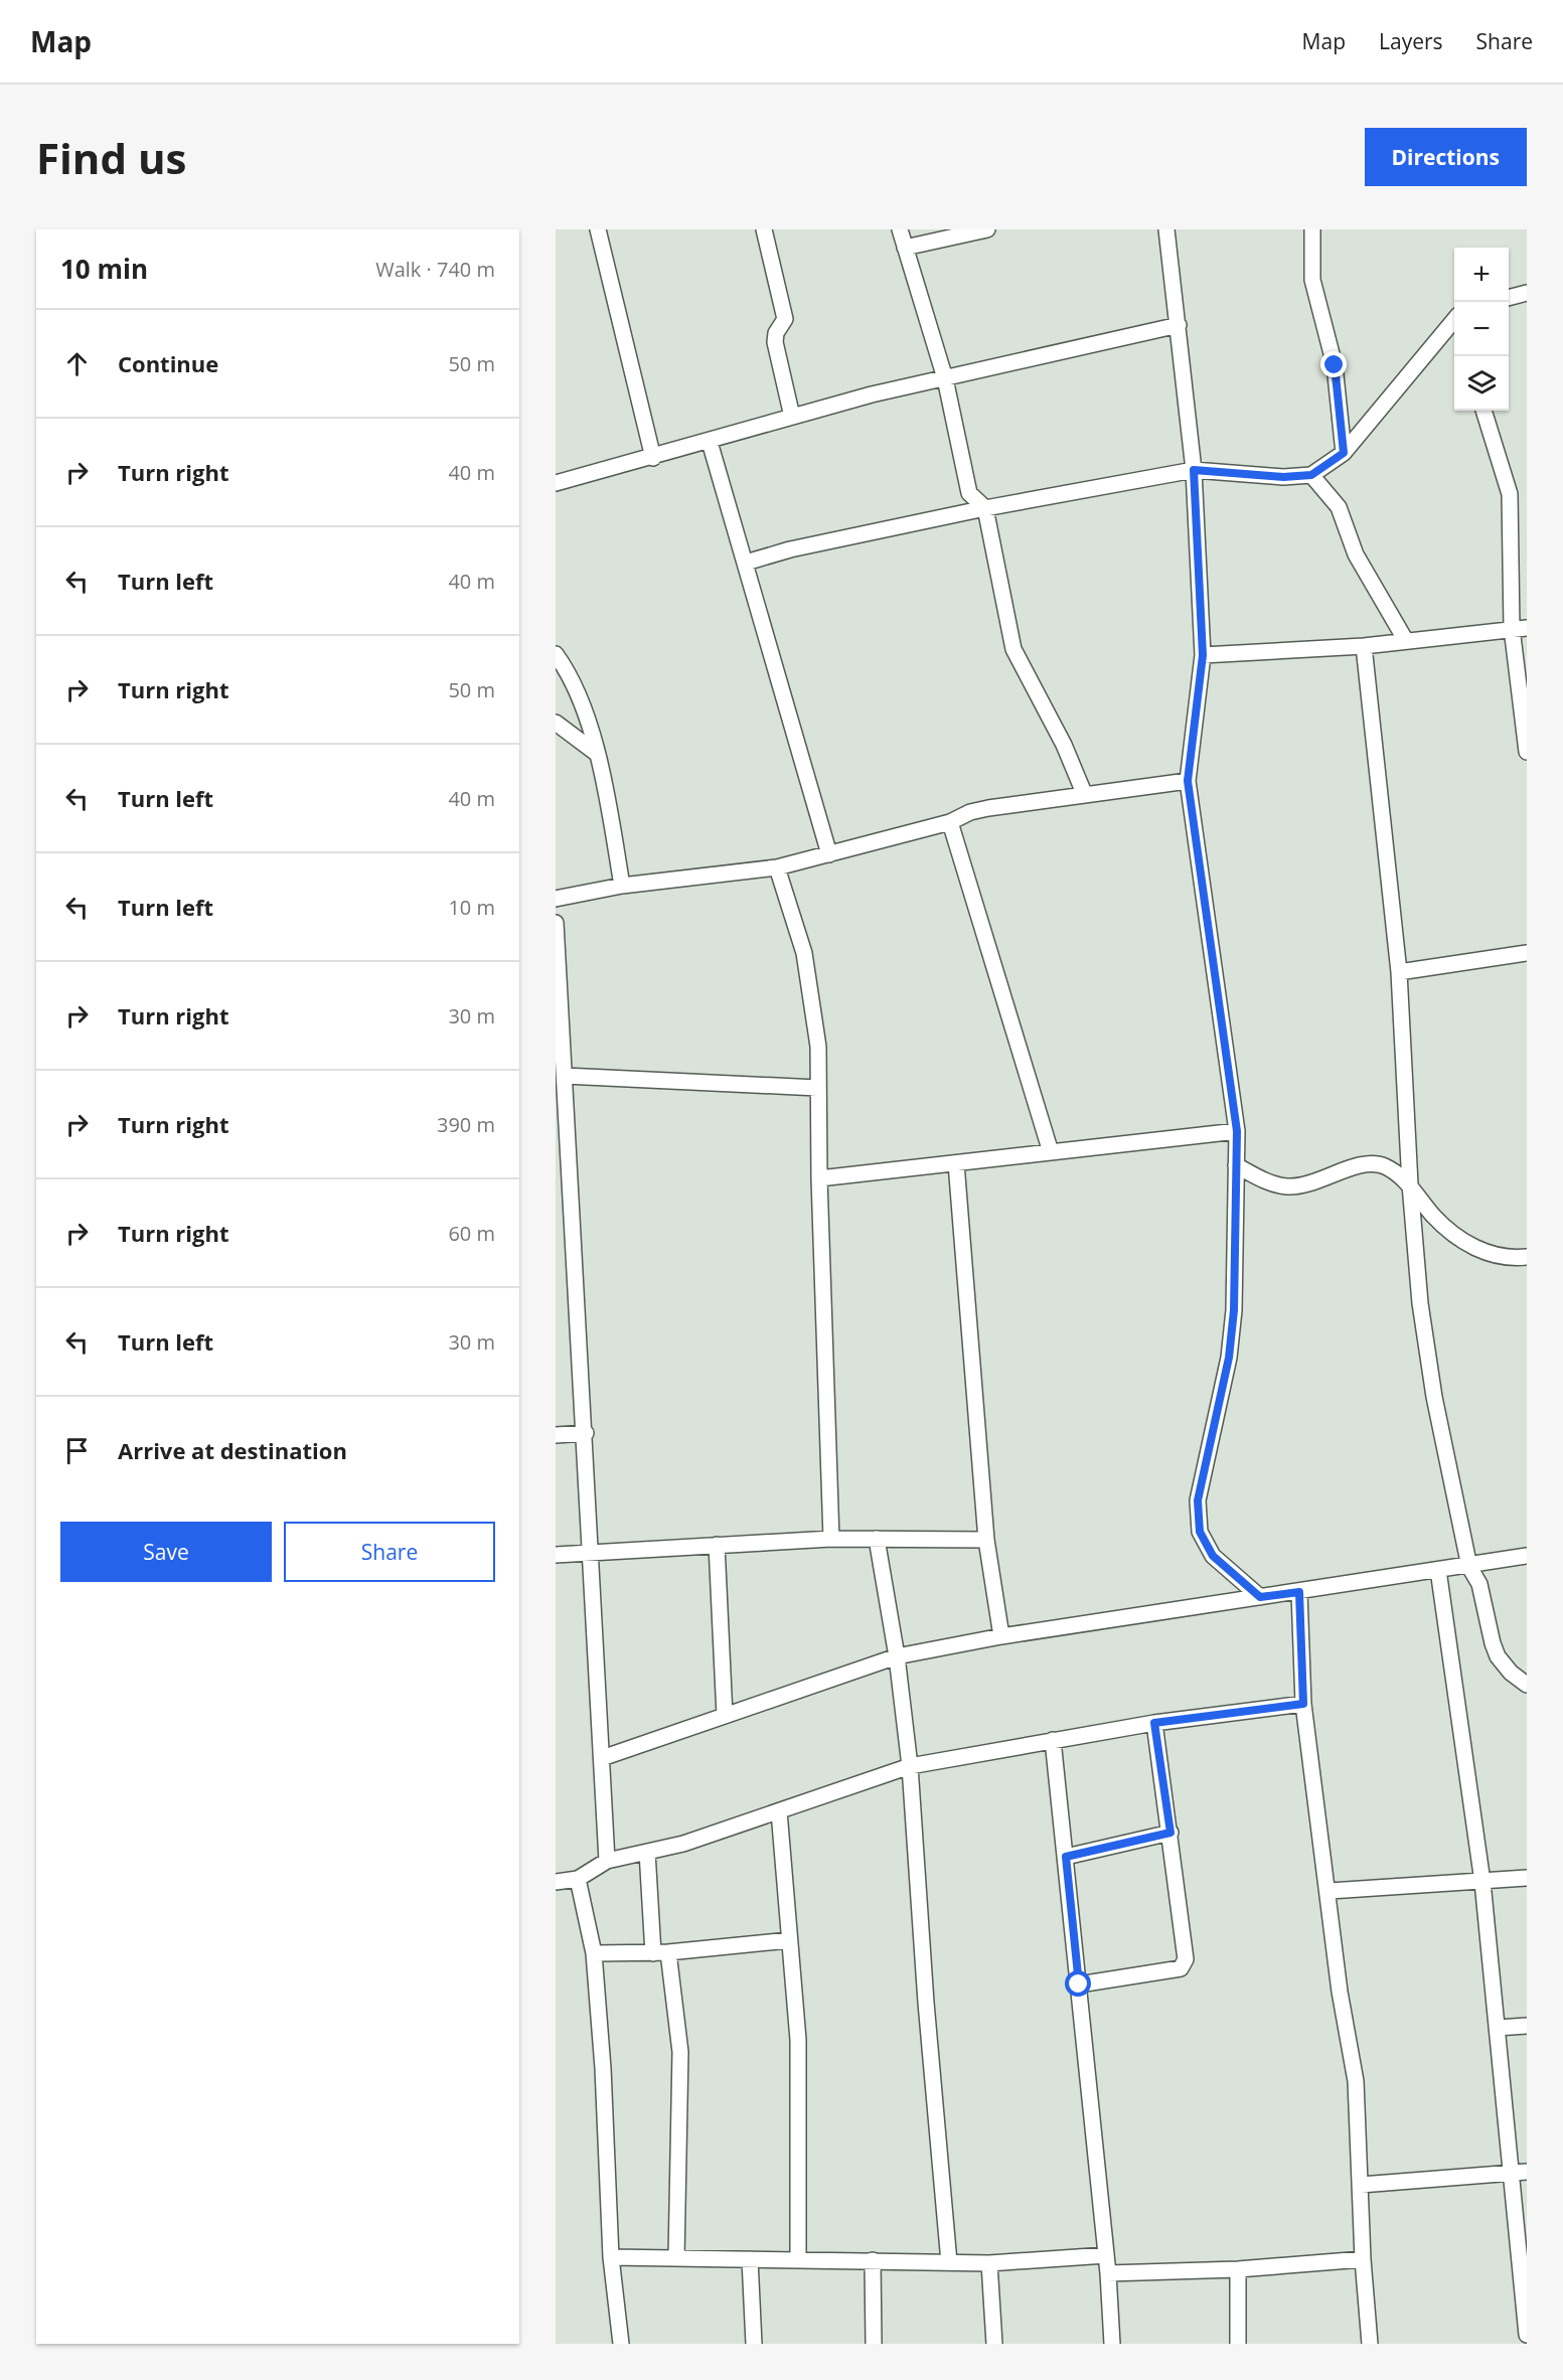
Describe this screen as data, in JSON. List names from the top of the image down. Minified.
{"page":{"header":"Map","nav":["Map","Layers","Share"],"buttons":["Directions",["Save","Share"]],"title":"Find us","heading":["10 min","Walk · 740 m"],"map_buttons":["+","−"],"list":[["Continue","50 m"],["Turn right","40 m"],["Turn left","40 m"],["Turn right","50 m"],["Turn left","40 m"],["Turn left","10 m"],["Turn right","30 m"],["Turn right","390 m"],["Turn right","60 m"],["Turn left","30 m"],"Arrive at destination"]}}
